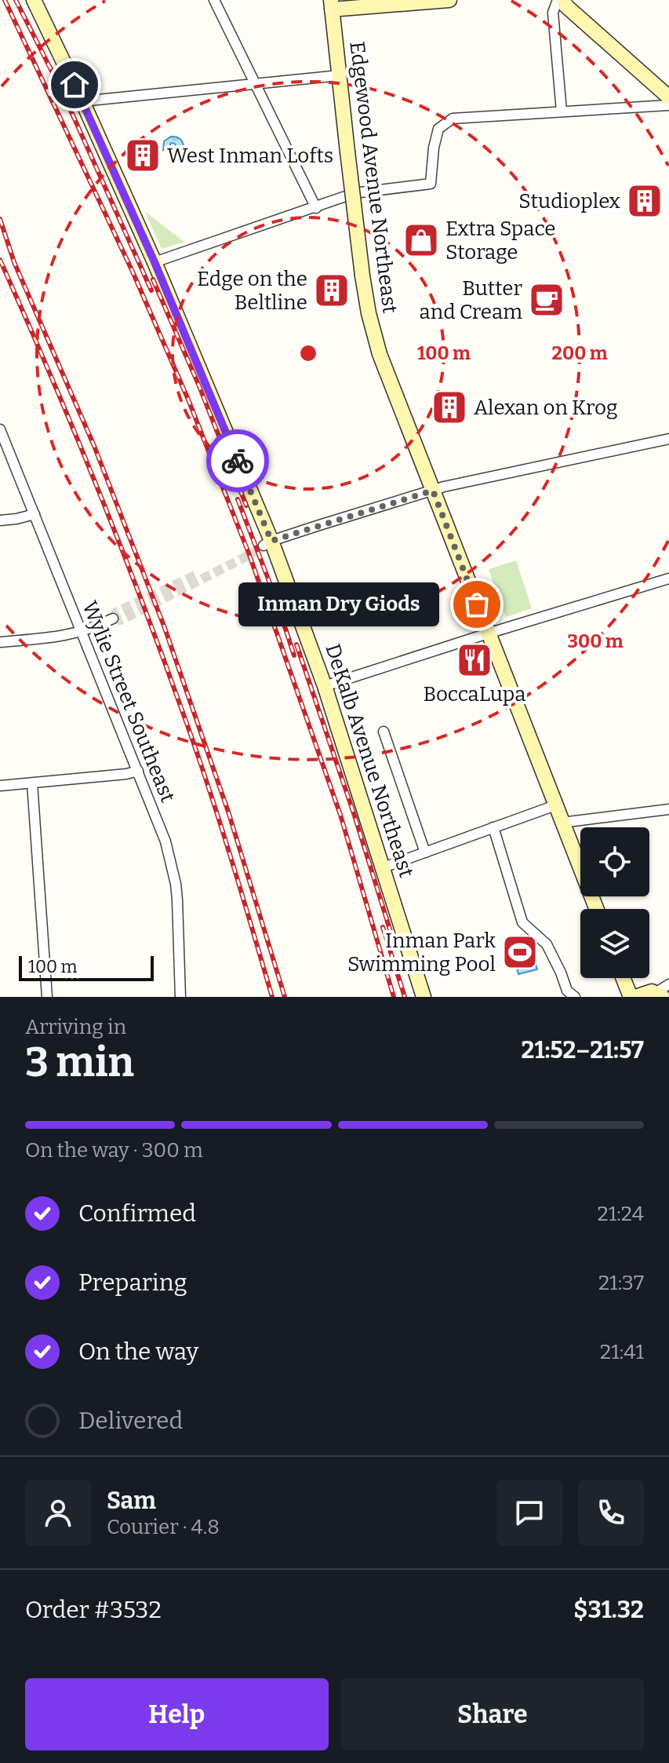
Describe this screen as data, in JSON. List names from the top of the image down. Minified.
{"streets":{"main road":["Edgewood Avenue Northeast","DeKalb Avenue Northeast"],"street":["Wylie Street Southeast"]},"places":{"building":["West Inman Lofts","Studioplex","Edge on the Beltline","Alexan on Krog"],"shop":["Extra Space Storage"],"cafe":["Butter and Cream"],"other":["Inman Dry Giods"],"restaurant":["BoccaLupa"],"sports":["Inman Park Swimming Pool"]},"scale_bar":"100 m","page":{"bubble":"Inman Dry Giods","scale":"100 m","heading":["3 min","Arriving in","21:52–21:57"],"panel":["Sam","Courier · 4.8","Order #3532","$31.32"],"bar":"On the way · 300 m","list":[["Confirmed","21:24"],["Preparing","21:37"],["On the way","21:41"],"Delivered"],"buttons":["Help","Share"]},"rings":["100 m","200 m","300 m"]}
